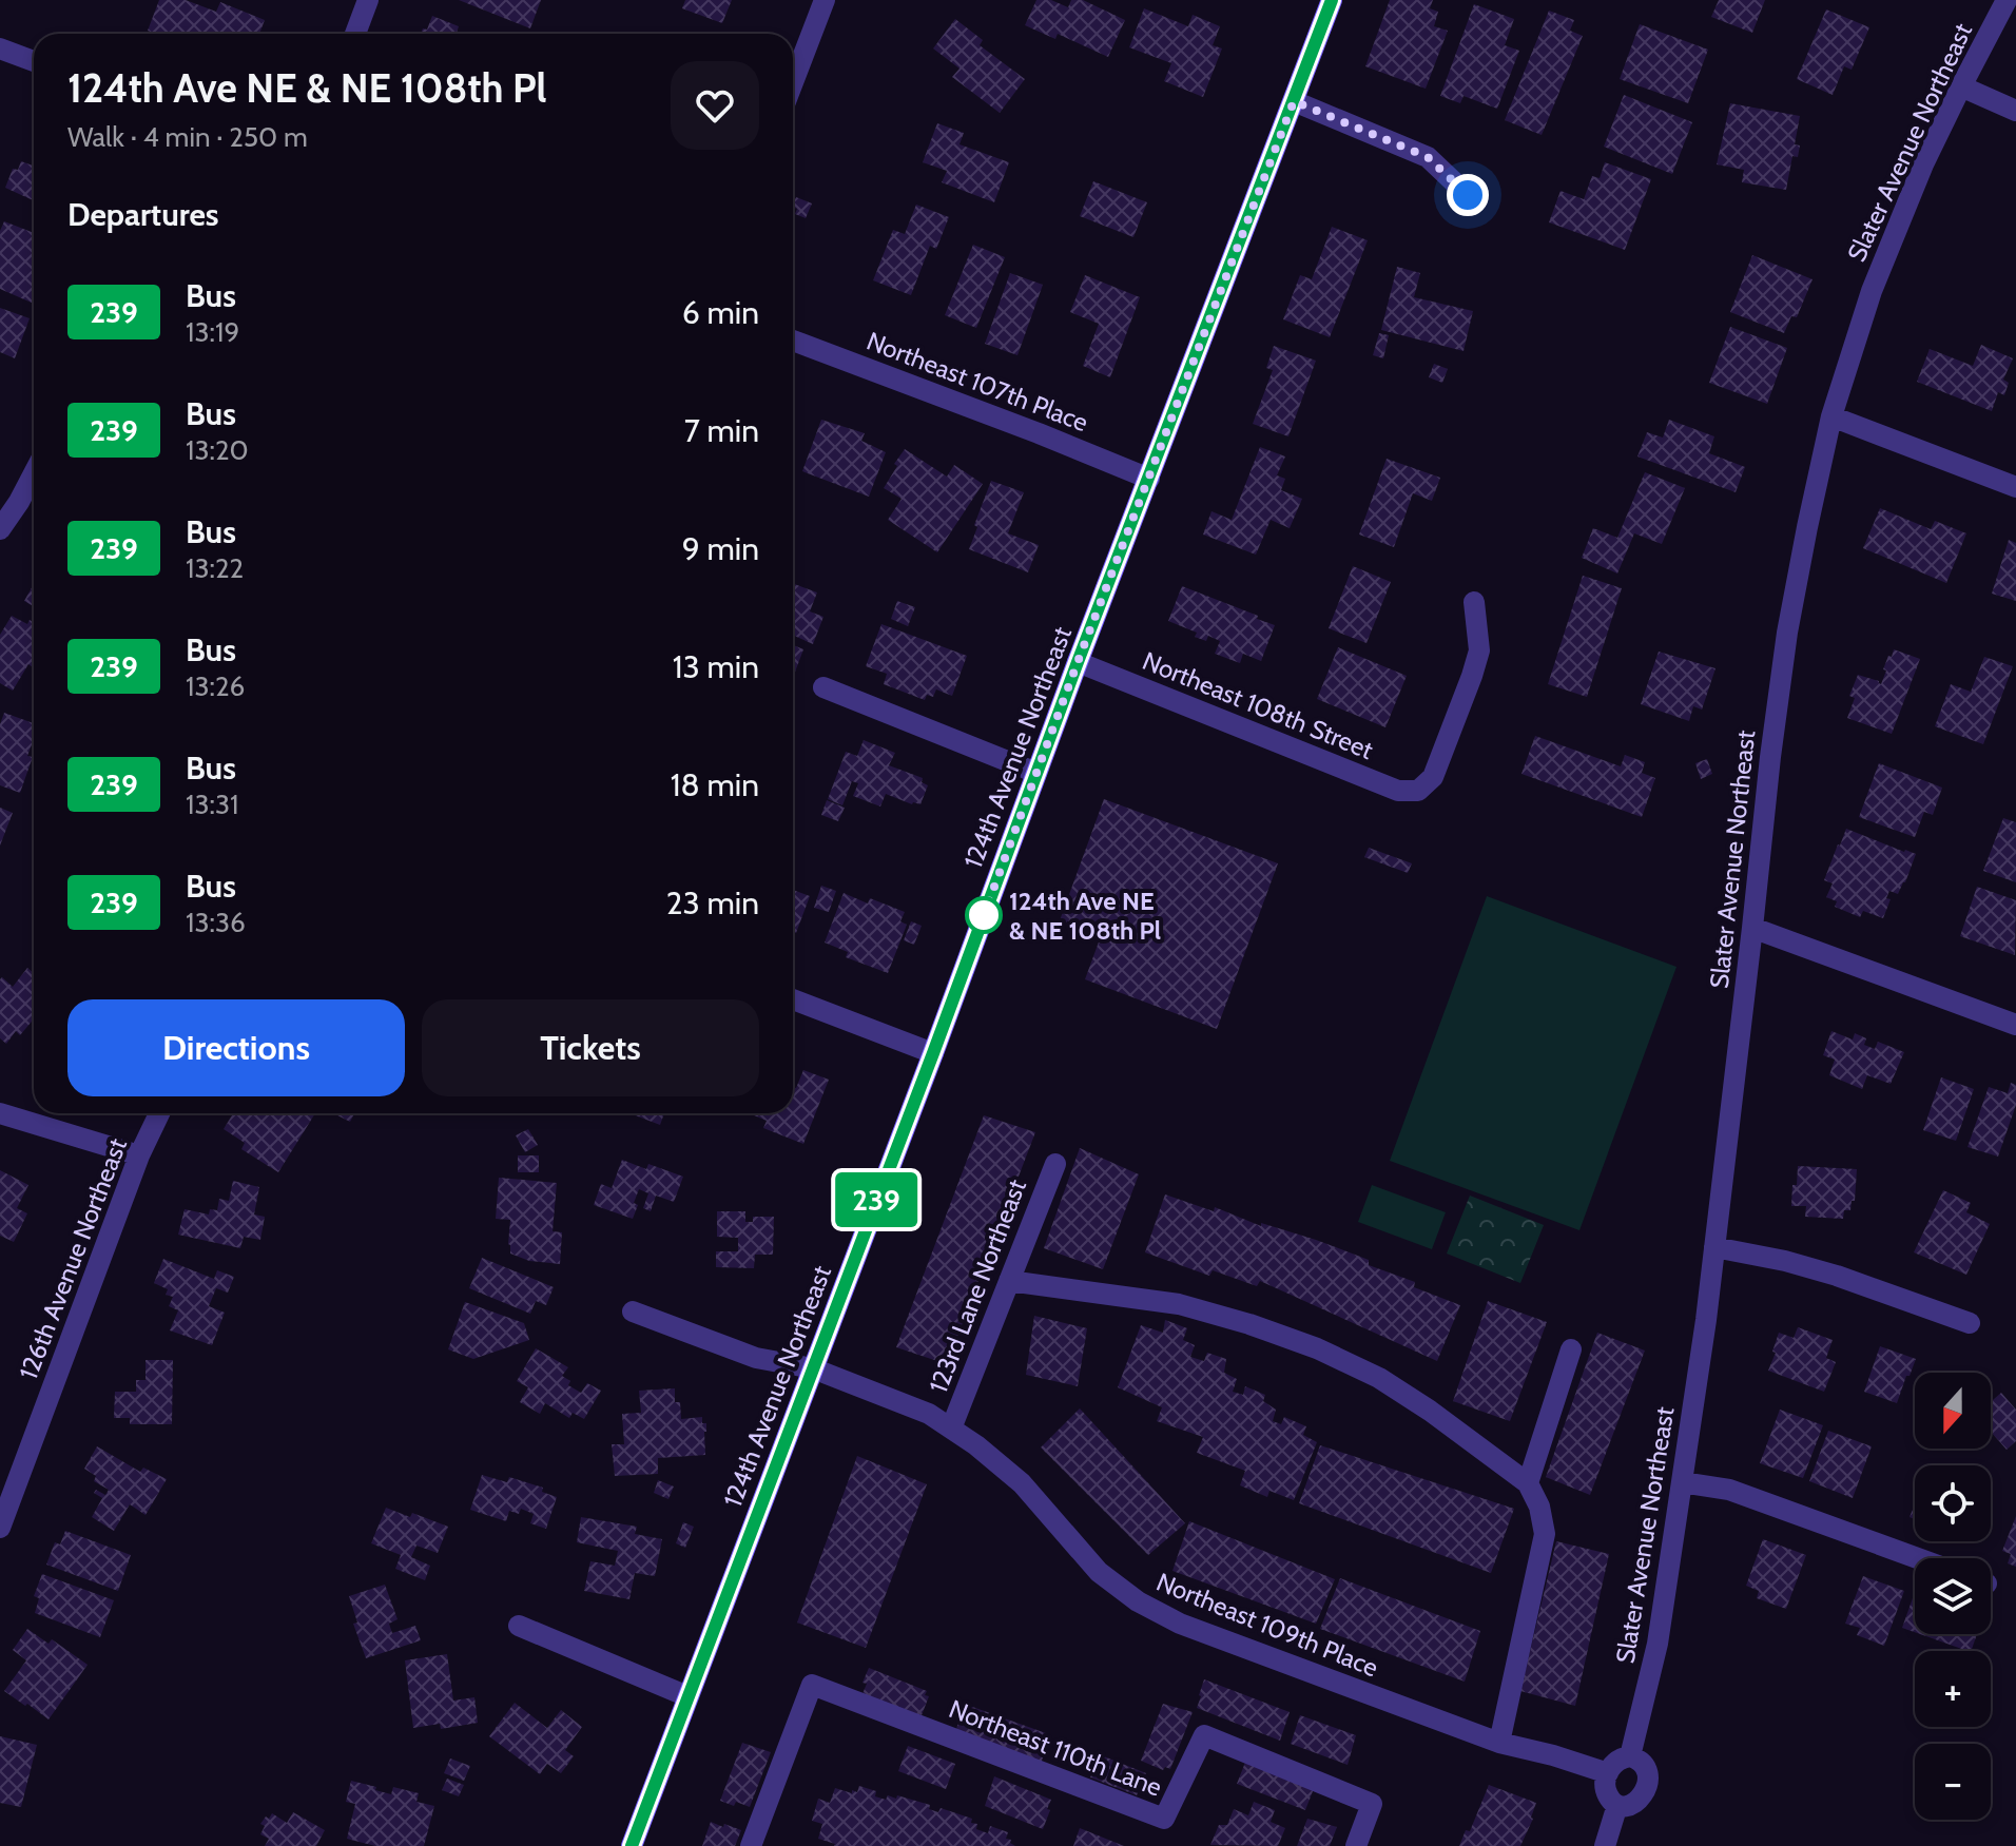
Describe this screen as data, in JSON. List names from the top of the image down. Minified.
{"streets":{"main road":["124th Avenue Northeast"],"street":["Slater Avenue Northeast","Northeast 107th Place","Northeast 108th Street","126th Avenue Northeast","123rd Lane Northeast","Northeast 109th Place","Northeast 110th Lane"]},"crossings":[["Slater Avenue Northeast","Northeast 109th Place"],["Northeast 107th Place","124th Avenue Northeast"],["Northeast 108th Street","124th Avenue Northeast"],["124th Avenue Northeast","Northeast 109th Place"],["123rd Lane Northeast","Northeast 109th Place"]],"places":["124th Ave NE & NE 108th Pl"],"lines":["bus line 239"],"north":"bottom","page":{"on_map":"239","heading":[["124th Ave NE & NE 108th Pl","Walk · 4 min · 250 m"],"Departures"],"list":[{"mark":"239","name":"Bus","note":"13:19","value":"6 min"},{"mark":"239","name":"Bus","note":"13:20","value":"7 min"},{"mark":"239","name":"Bus","note":"13:22","value":"9 min"},{"mark":"239","name":"Bus","note":"13:26","value":"13 min"},{"mark":"239","name":"Bus","note":"13:31","value":"18 min"},{"mark":"239","name":"Bus","note":"13:36","value":"23 min"}],"buttons":["Directions","Tickets"],"map_buttons":["+","−"]}}
